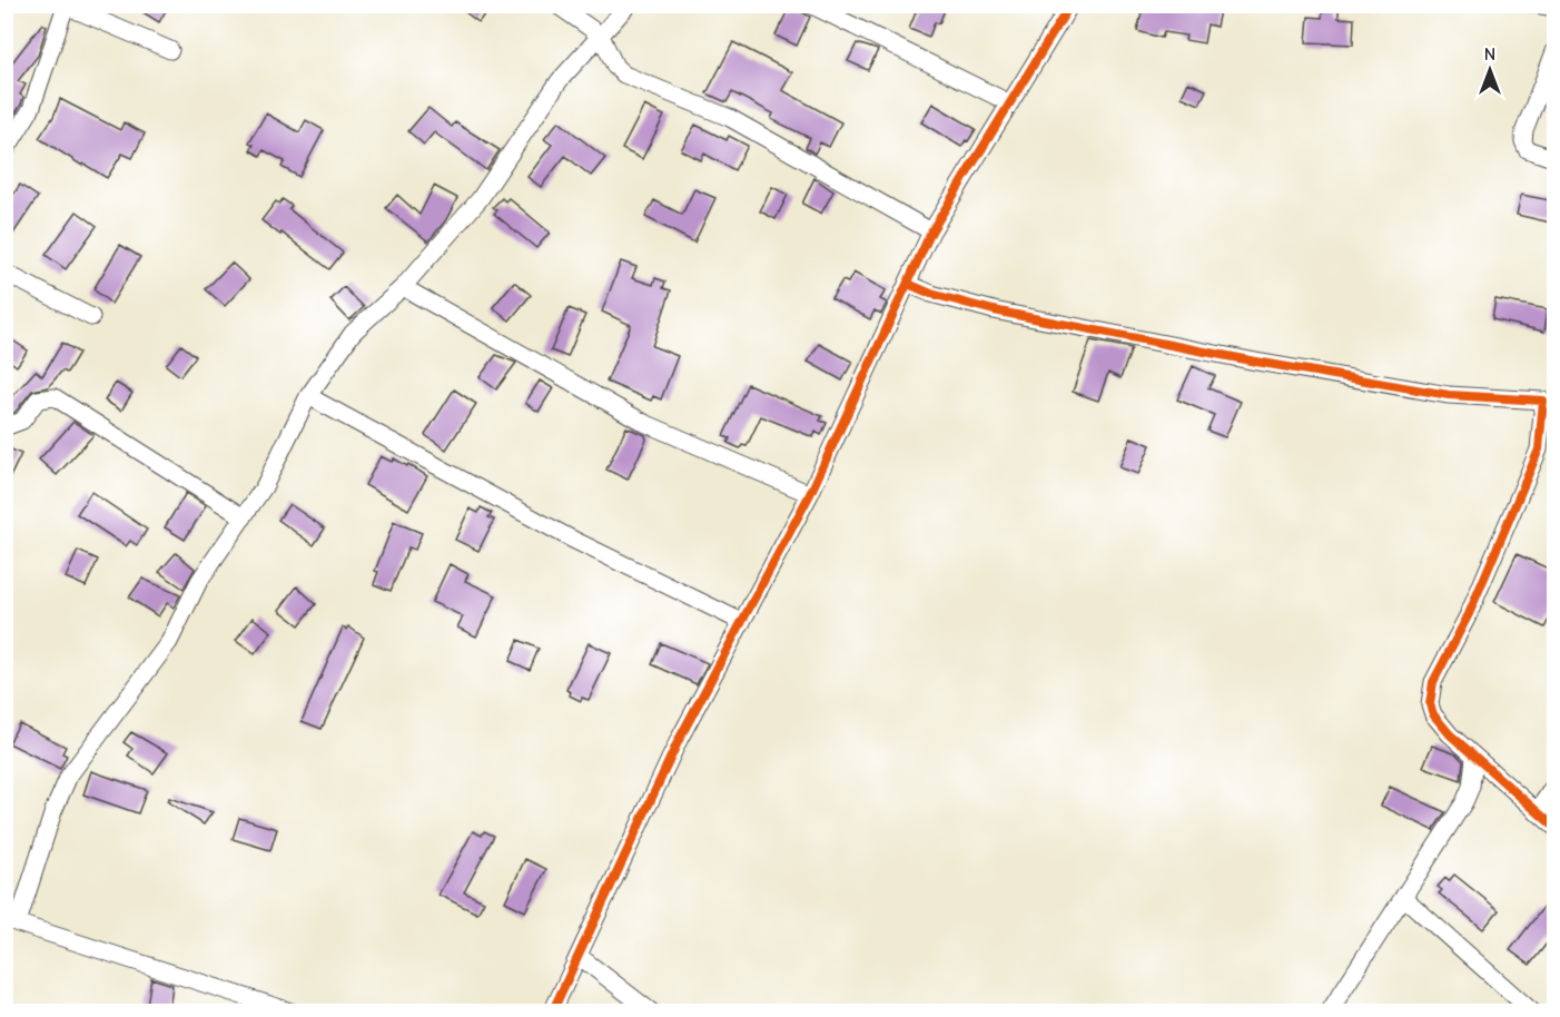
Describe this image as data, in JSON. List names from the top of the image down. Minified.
{"north":"top"}
